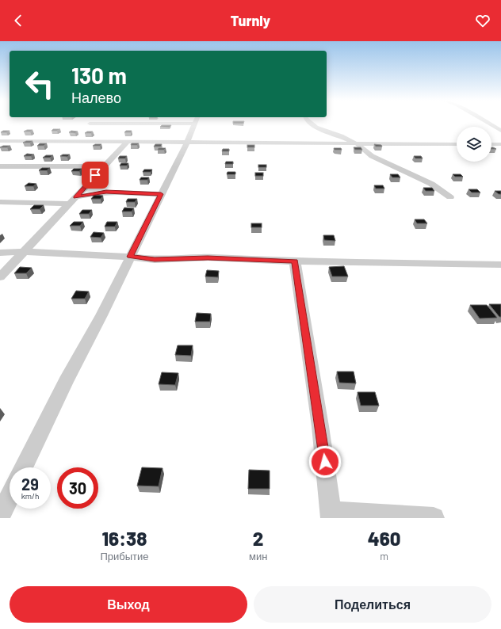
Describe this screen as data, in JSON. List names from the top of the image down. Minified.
{"page":{"header":"Turnly","turn":["130 m","Налево"],"speed":"29 km/h","limit":"30","eta":["16:38","Прибытие","2","мин","460","m"],"buttons":["Выход","Поделиться"]}}
